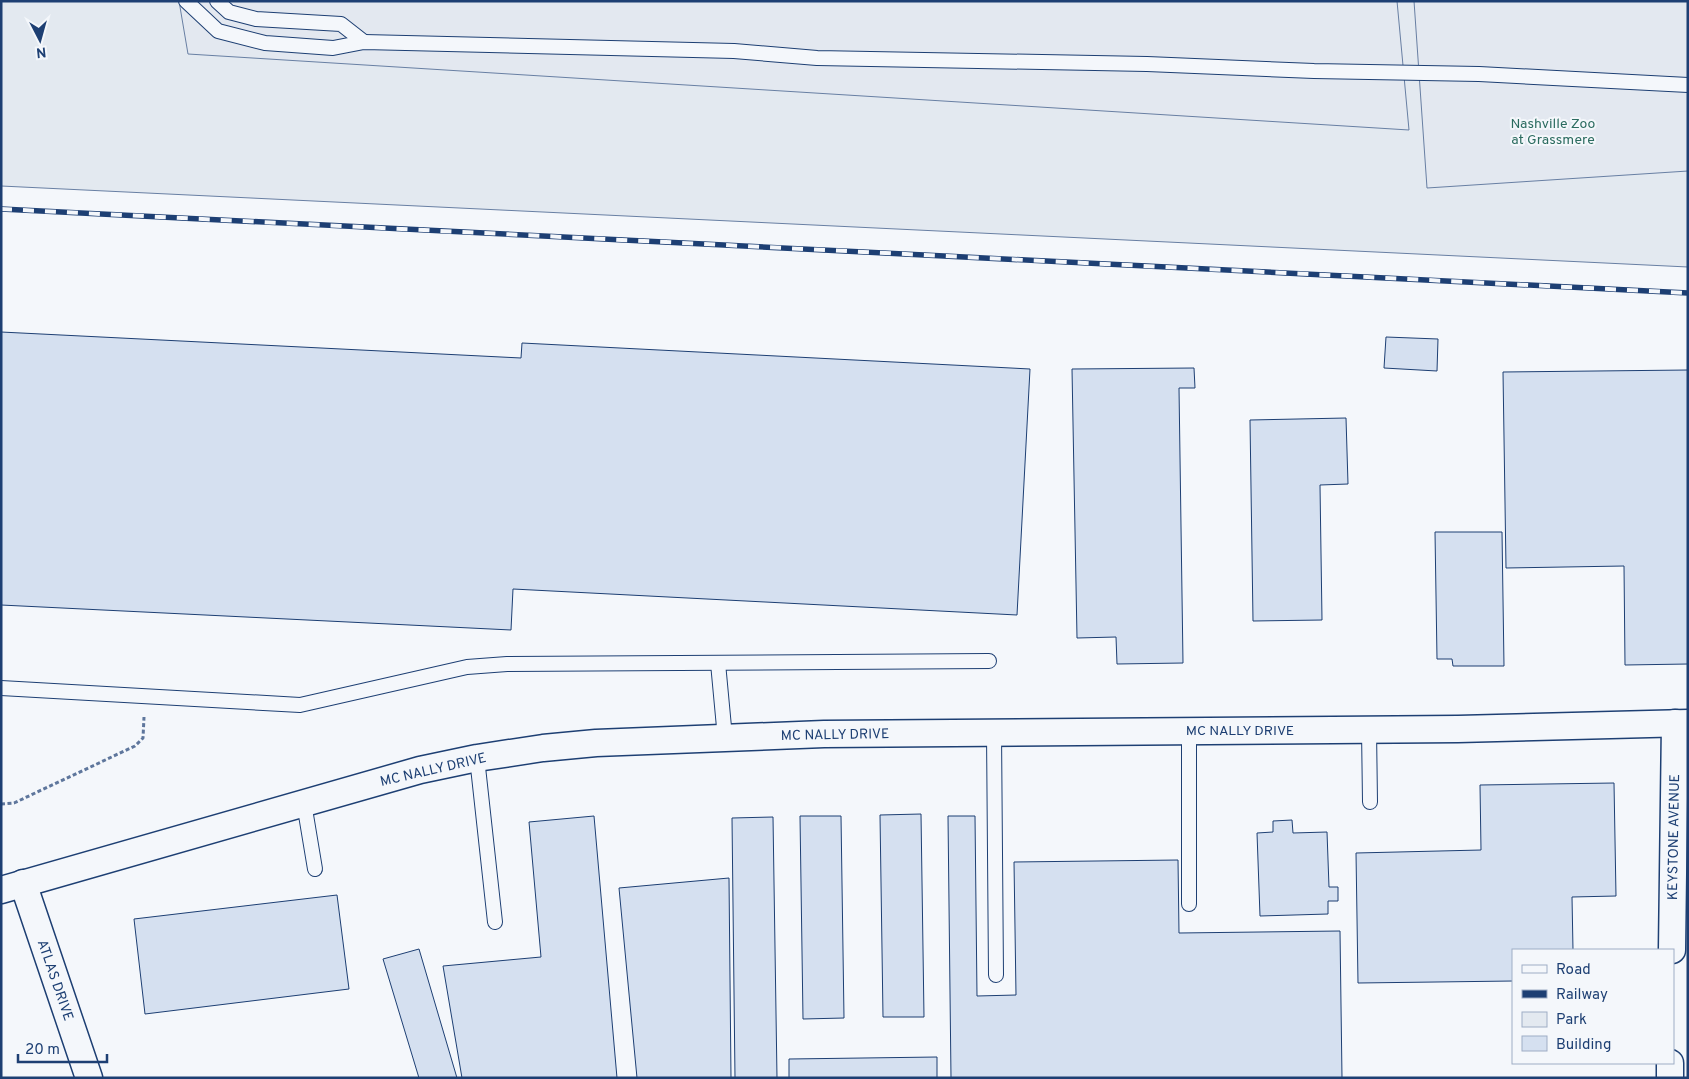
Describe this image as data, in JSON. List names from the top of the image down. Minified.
{"streets":{"street":["MC NALLY DRIVE","KEYSTONE AVENUE","ATLAS DRIVE"]},"crossings":[["MC NALLY DRIVE","KEYSTONE AVENUE"],["MC NALLY DRIVE","ATLAS DRIVE"]],"parks":["Nashville Zoo at Grassmere"],"legend":["Road","Railway","Park","Building"],"scale_bar":"20 m","north":"bottom"}
